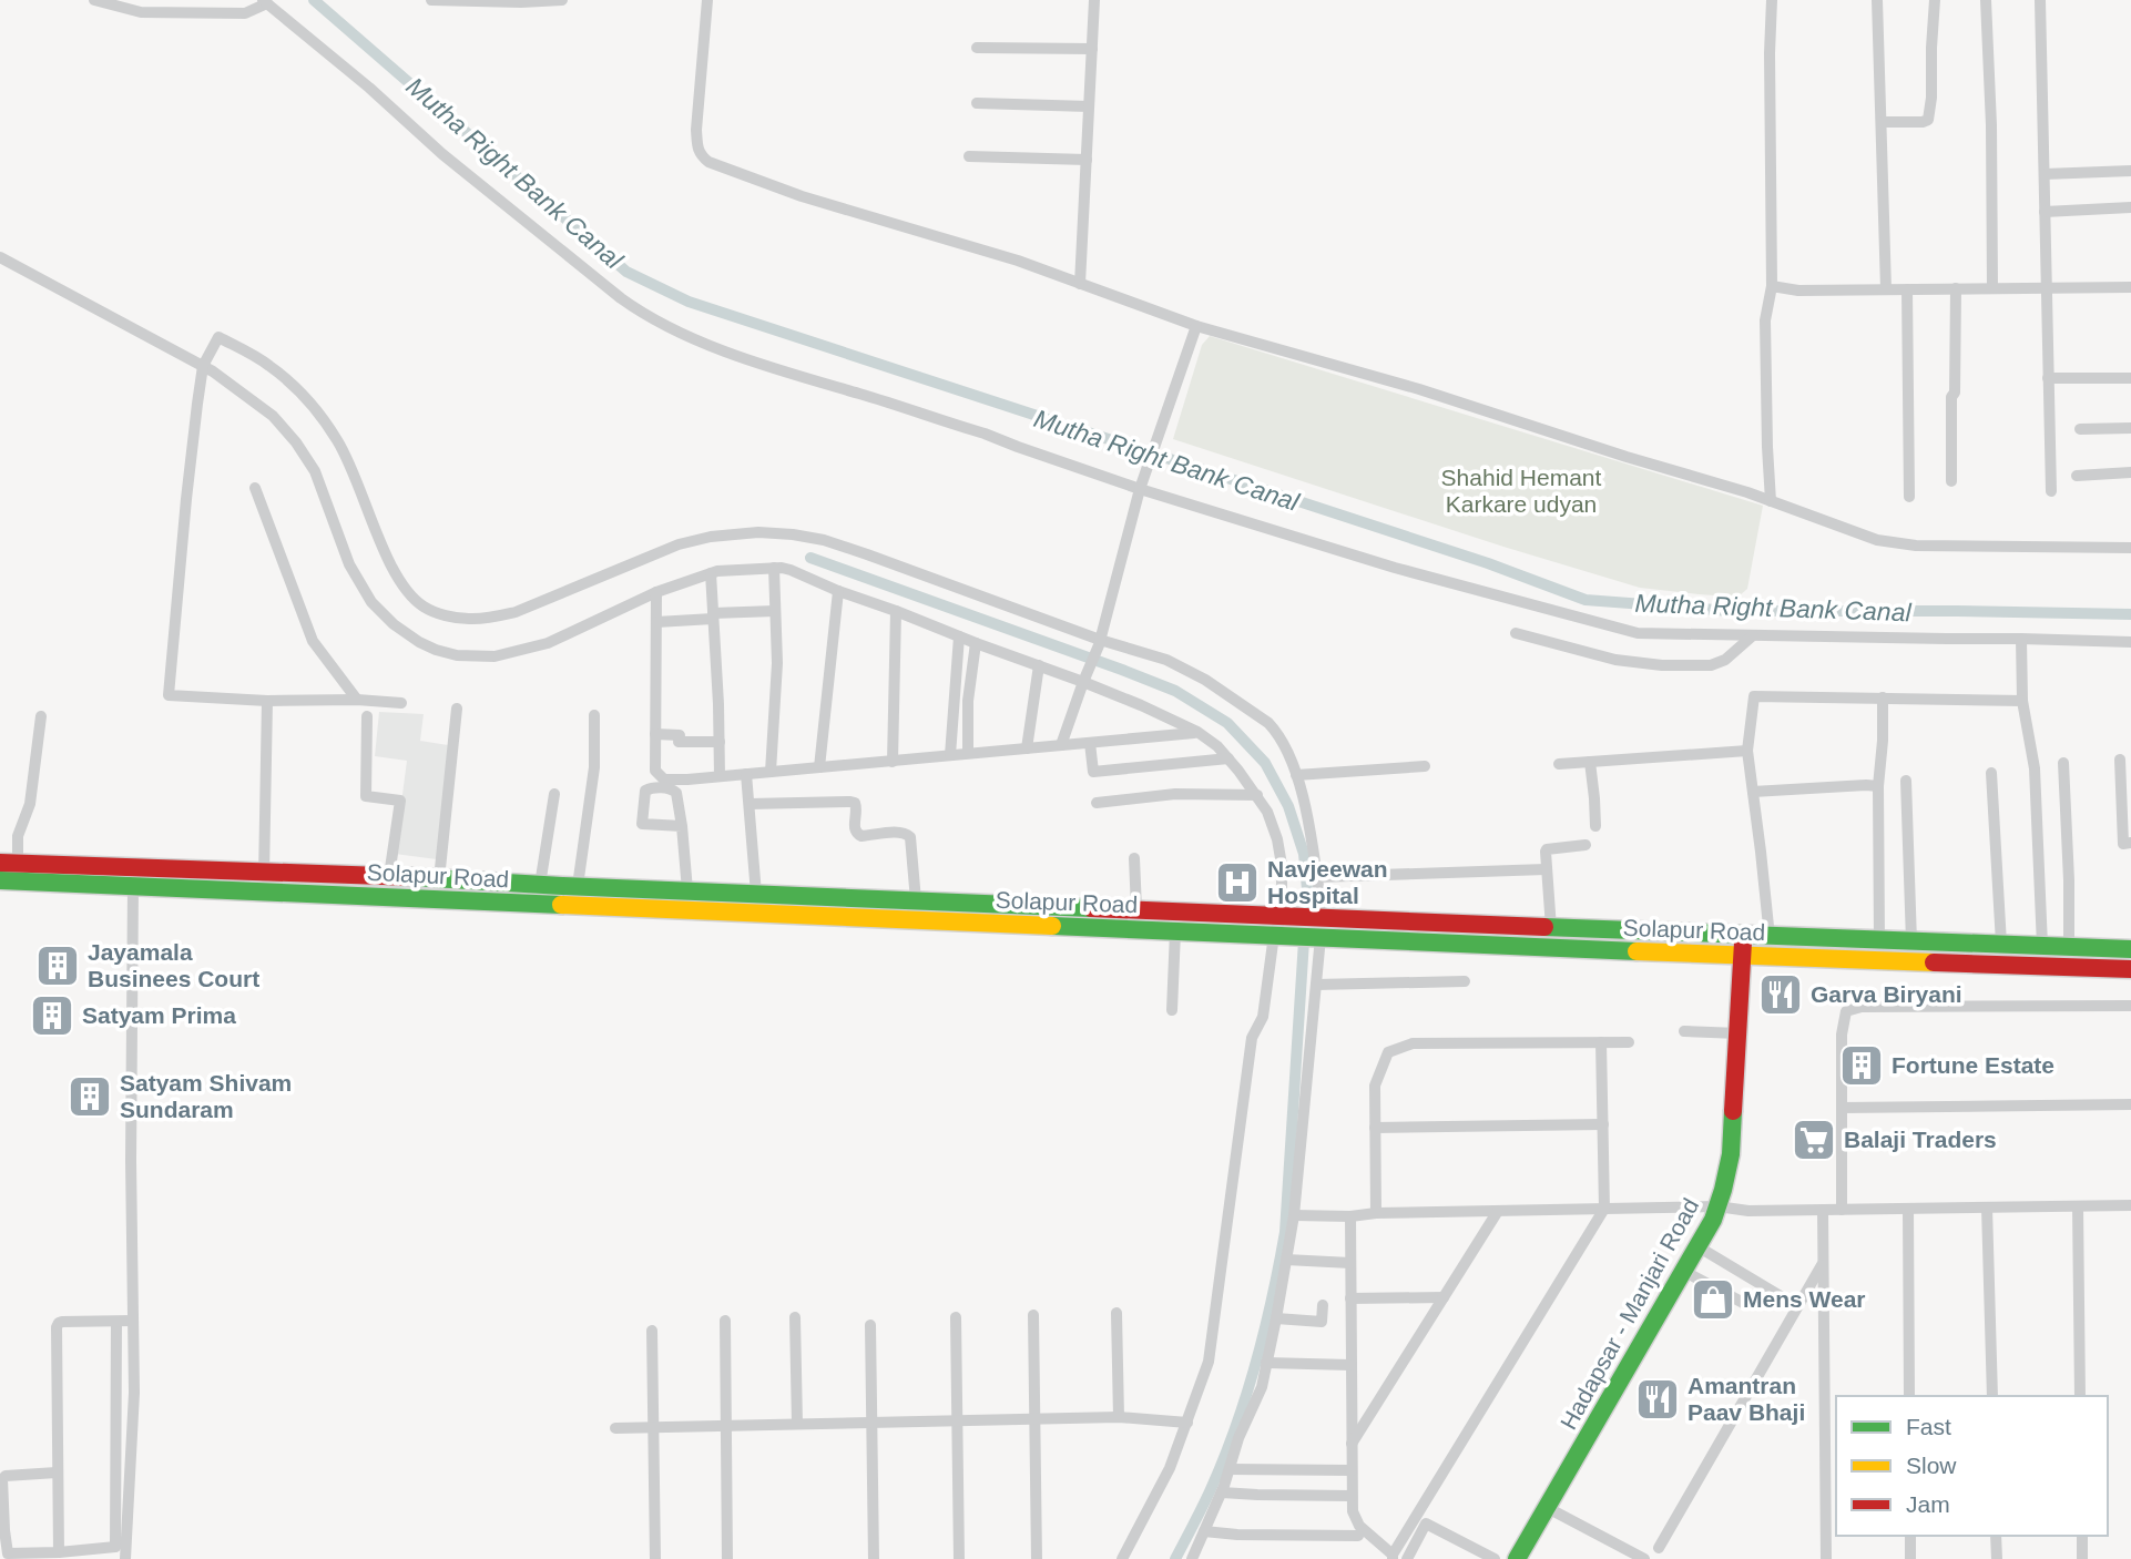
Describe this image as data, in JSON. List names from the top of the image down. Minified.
{"streets":{"main road":["Solapur Road","Hadapsar - Manjari Road"]},"crossings":[["Solapur Road","Hadapsar - Manjari Road"]],"water":["Mutha Right Bank Canal"],"parks":["Shahid Hemant Karkare udyan"],"places":{"hospital":["Navjeewan Hospital"],"building":["Jayamala Businees Court","Satyam Prima","Fortune Estate","Satyam Shivam Sundaram"],"restaurant":["Garva Biryani","Amantran Paav Bhaji"],"supermarket":["Balaji Traders"],"shop":["Mens Wear"]},"legend":["Fast","Slow","Jam"]}
